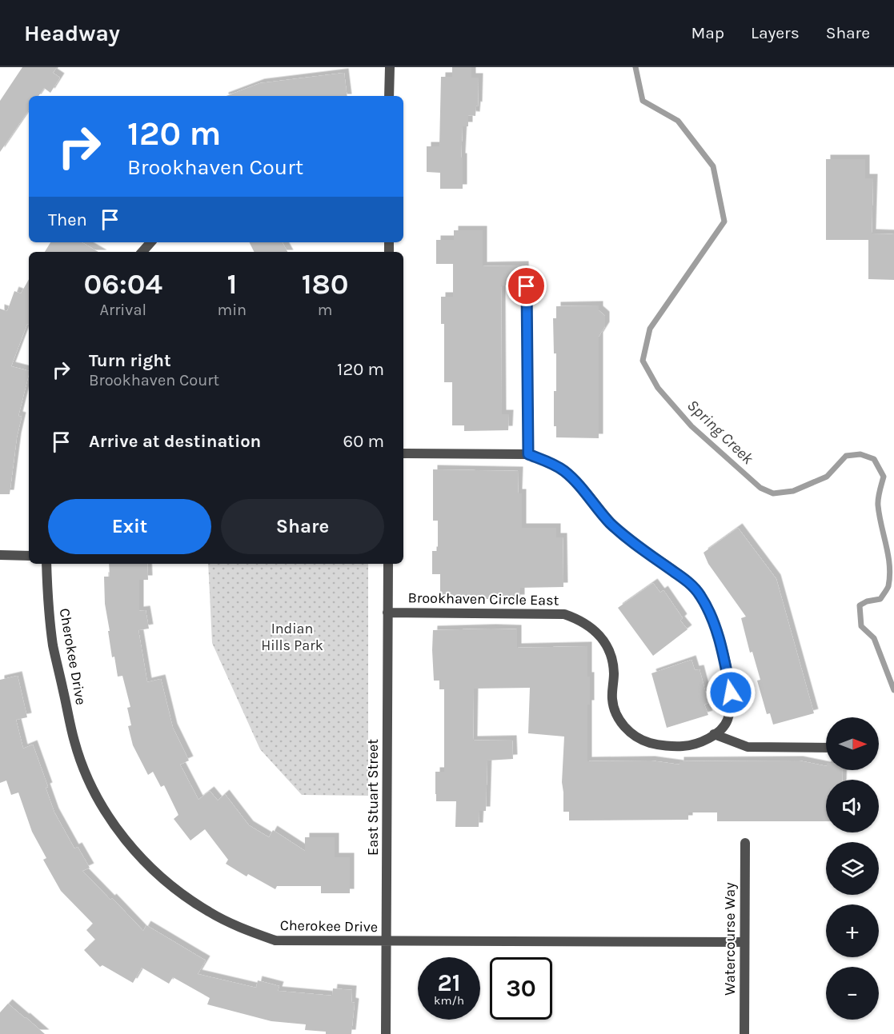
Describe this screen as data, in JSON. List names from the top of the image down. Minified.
{"streets":{"street":["Brookhaven Circle East","Cherokee Drive","East Stuart Street","Watercourse Way"]},"crossings":[["Brookhaven Circle East","East Stuart Street"],["Cherokee Drive","East Stuart Street"],["Cherokee Drive","Watercourse Way"]],"water":["Spring Creek"],"parks":["Indian Hills Park"],"north":"right","page":{"header":"Headway","nav":["Map","Layers","Share"],"turn":["120 m","Brookhaven Court"],"then":"Then","eta":["06:04","Arrival","1","min","180","m"],"list":[{"name":"Turn right","note":"Brookhaven Court","value":"120 m"},{"name":"Arrive at destination","value":"60 m"}],"buttons":["Exit","Share"],"map_buttons":["+","−"],"speed":"21 km/h","limit":"30"}}
